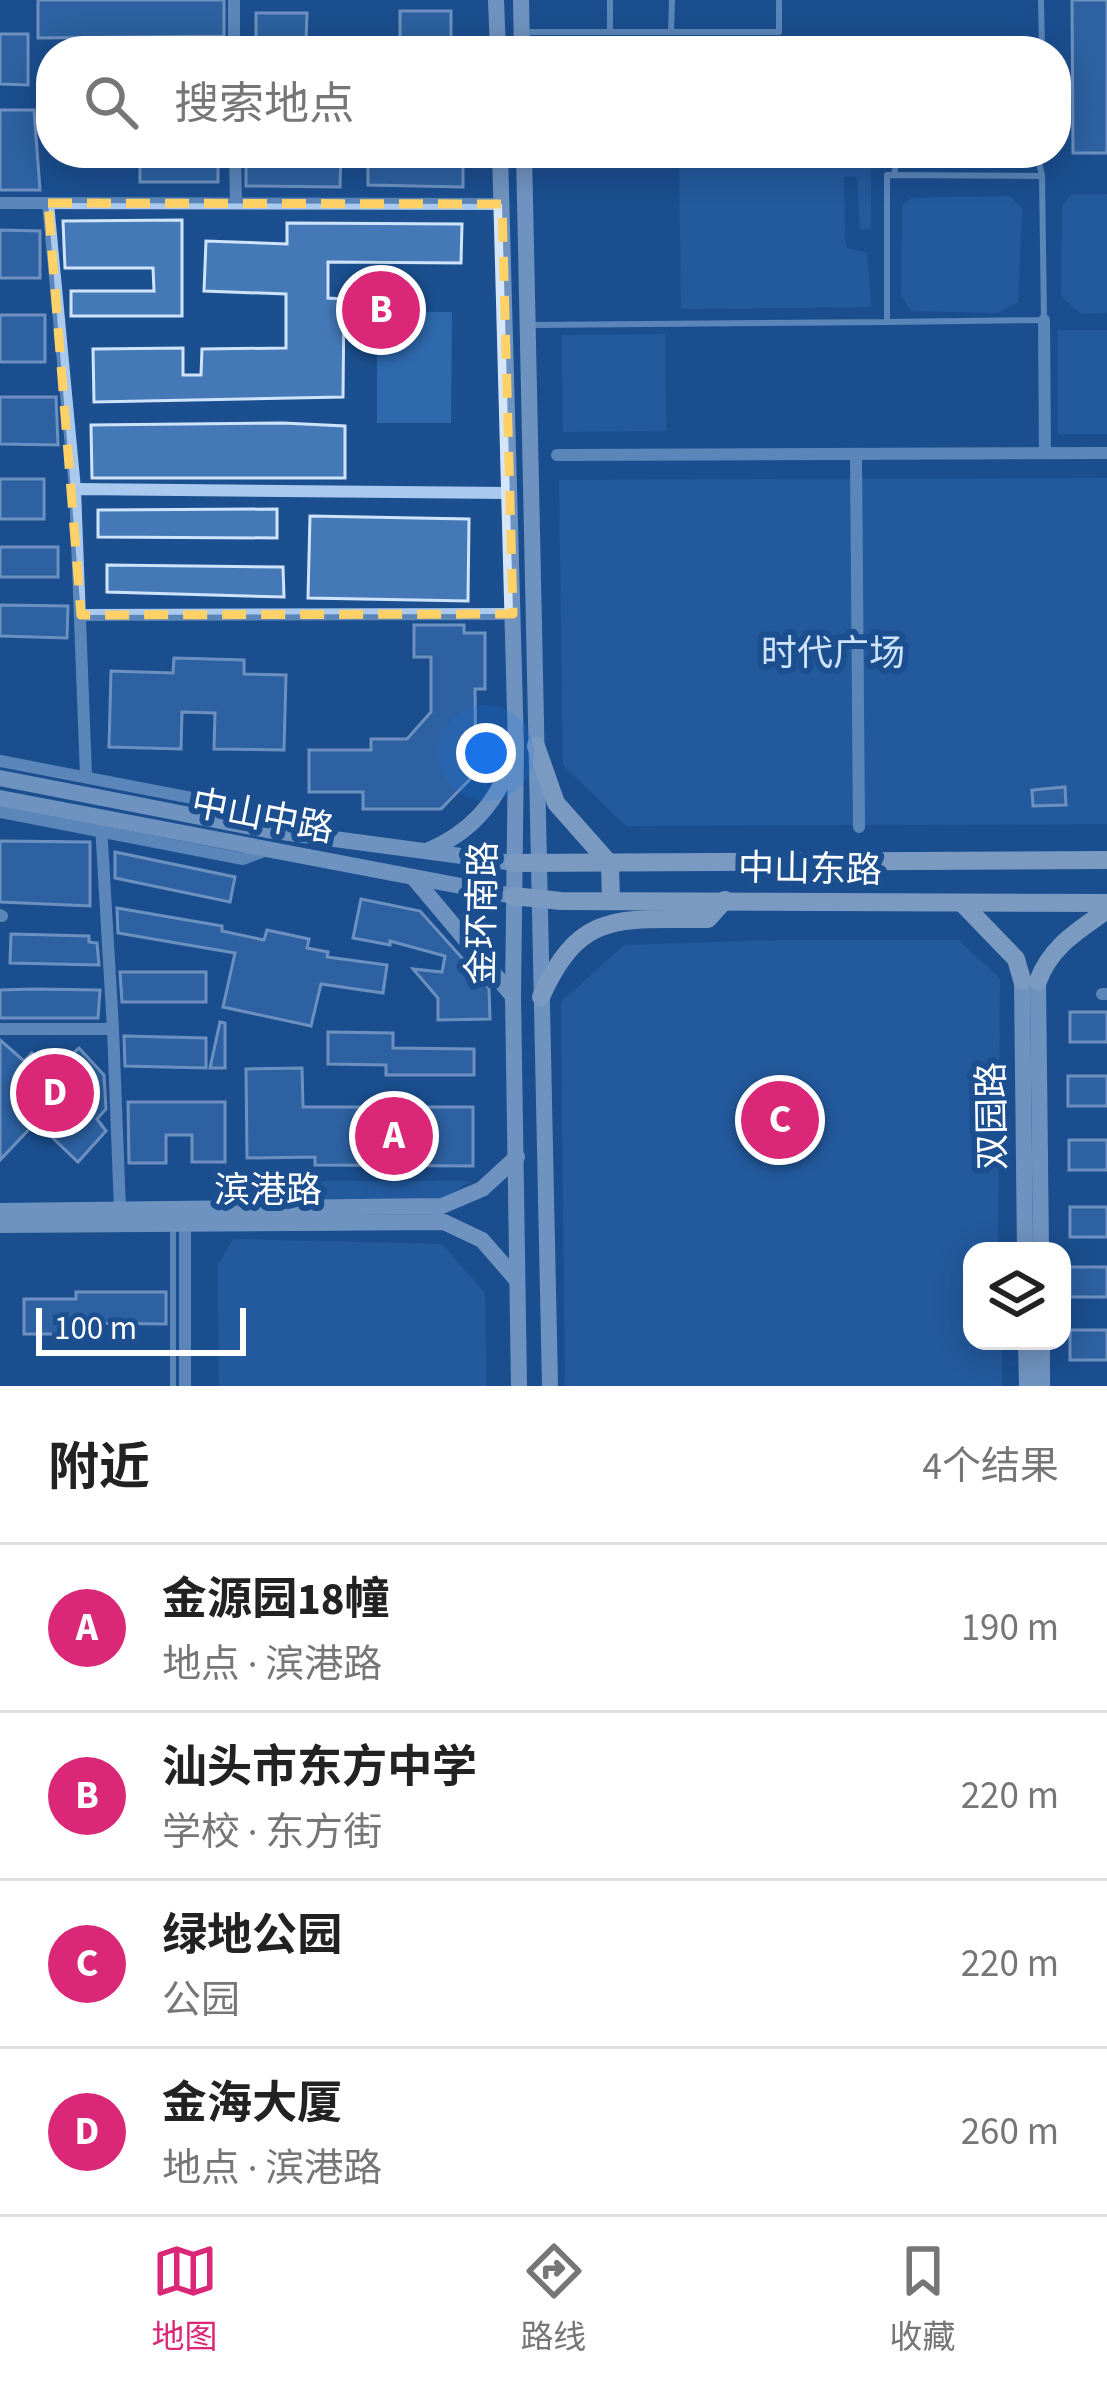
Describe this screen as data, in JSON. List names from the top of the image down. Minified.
{"streets":{"main road":["中山中路","中山东路","金环南路","双园路","滨港路"]},"crossings":[["中山中路","中山东路"],["中山中路","金环南路"],["中山东路","金环南路"],["金环南路","滨港路"]],"parks":["时代广场"],"scale_bar":"100 m","page":{"search":"搜索地点","pins":["B","D","C","A"],"scale":"100 m","heading":["附近","4个结果"],"list":[{"mark":"A","name":"金源园18幢","note":"地点 · 滨港路","value":"190 m"},{"mark":"B","name":"汕头市东方中学","note":"学校 · 东方街","value":"220 m"},{"mark":"C","name":"绿地公园","note":"公园","value":"220 m"},{"mark":"D","name":"金海大厦","note":"地点 · 滨港路","value":"260 m"}],"nav":["地图","路线","收藏"]}}
